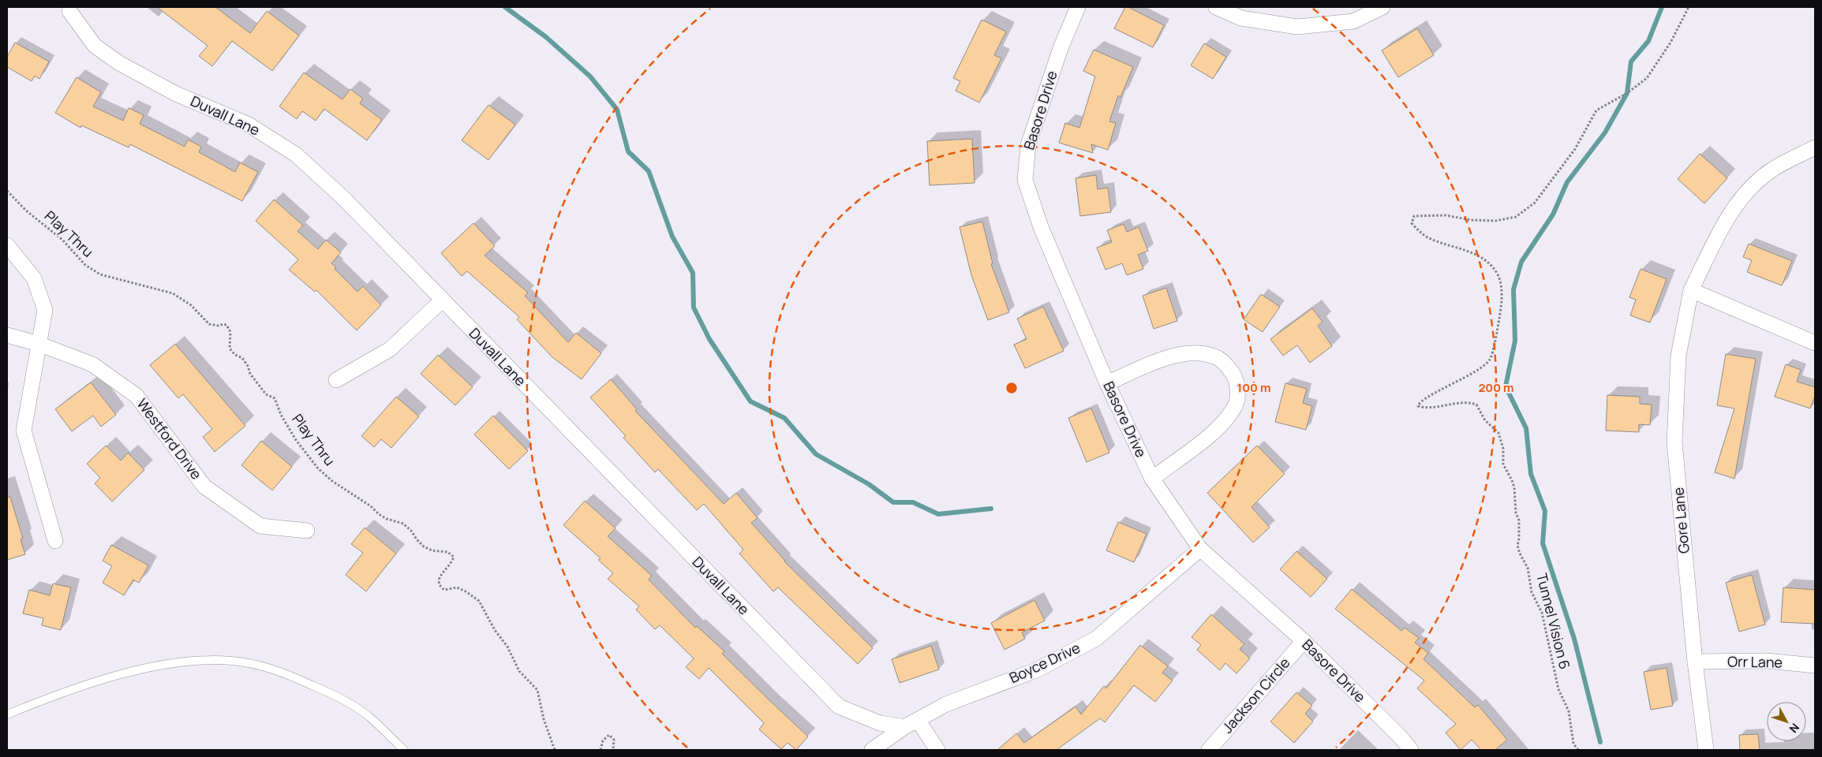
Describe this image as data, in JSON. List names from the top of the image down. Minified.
{"streets":{"street":["Basore Drive","Duvall Lane","Westford Drive","Gore Lane","Orr Lane","Boyce Drive","Jackson Circle"],"path":["Play Thru","Tunnel Vision 6"]},"crossings":[["Basore Drive","Boyce Drive"],["Basore Drive","Jackson Circle"],["Duvall Lane","Boyce Drive"],["Gore Lane","Orr Lane"]],"north":"bottom right","rings":["100 m","200 m"]}
